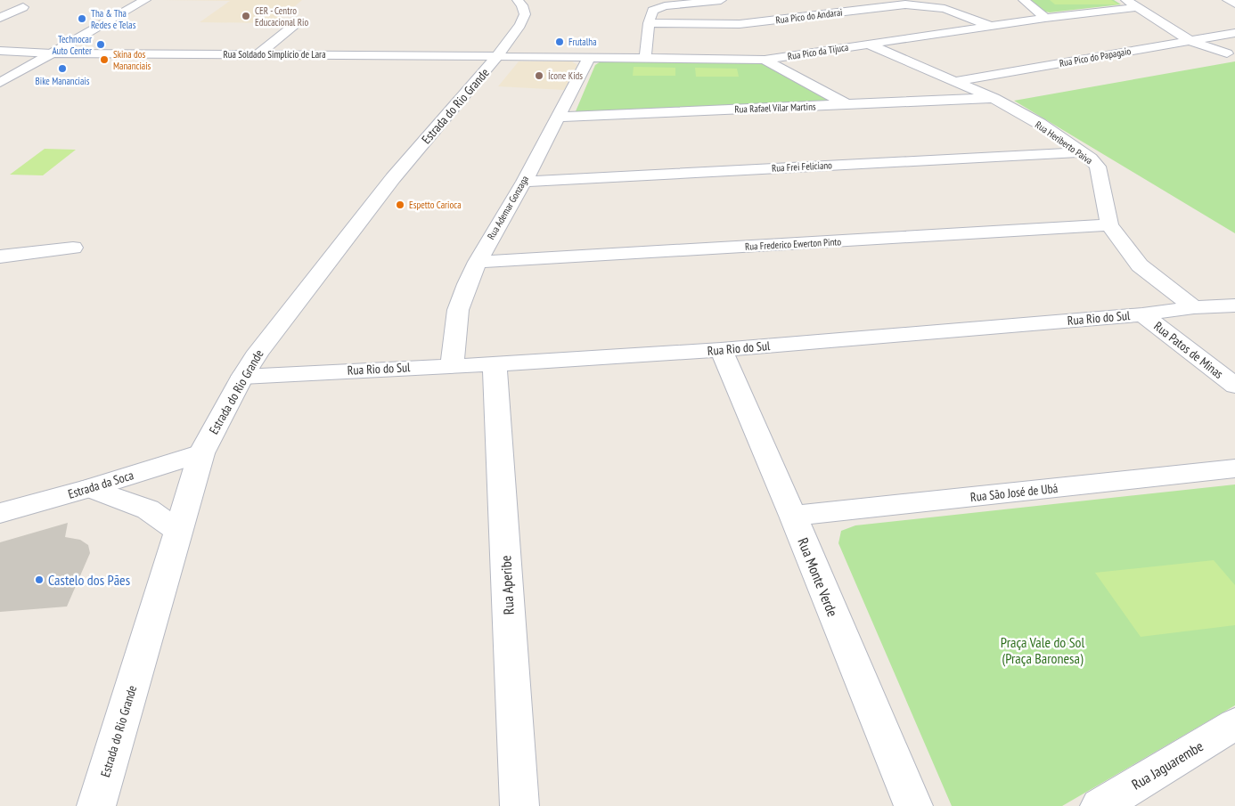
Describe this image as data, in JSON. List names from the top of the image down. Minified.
{"streets":{"street":["Rua Pico do Andarai","Rua Pico da Tijuca","Rua Soldado Simplício de Lara","Rua Pico do Papagaio","Estrada do Rio Grande","Rua Rafael Vilar Martins","Rua Heriberto Paiva","Rua Frei Feliciano","Rua Ademar Gonzaga","Rua Frederico Ewerton Pinto","Rua Rio do Sul","Rua Patos de Minas","Estrada da Soca","Rua São José de Ubá","Rua Monte Verde","Rua Aperibe","Rua Jaguarembe"]},"crossings":[["Rua Pico do Andarai","Rua Pico da Tijuca"],["Rua Pico da Tijuca","Rua Soldado Simplício de Lara"],["Rua Pico da Tijuca","Estrada do Rio Grande"],["Rua Pico da Tijuca","Rua Heriberto Paiva"],["Rua Pico da Tijuca","Rua Ademar Gonzaga"],["Rua Soldado Simplício de Lara","Estrada do Rio Grande"],["Rua Pico do Papagaio","Rua Heriberto Paiva"],["Estrada do Rio Grande","Rua Rio do Sul"],["Estrada do Rio Grande","Estrada da Soca"],["Rua Rafael Vilar Martins","Rua Heriberto Paiva"],["Rua Rafael Vilar Martins","Rua Ademar Gonzaga"],["Rua Heriberto Paiva","Rua Frei Feliciano"],["Rua Heriberto Paiva","Rua Frederico Ewerton Pinto"],["Rua Heriberto Paiva","Rua Rio do Sul"],["Rua Frei Feliciano","Rua Ademar Gonzaga"],["Rua Ademar Gonzaga","Rua Frederico Ewerton Pinto"],["Rua Ademar Gonzaga","Rua Rio do Sul"],["Rua Rio do Sul","Rua Patos de Minas"],["Rua Rio do Sul","Rua Monte Verde"],["Rua Rio do Sul","Rua Aperibe"],["Rua São José de Ubá","Rua Monte Verde"]],"parks":["Praça Vale do Sol (Praça Baronesa)"],"places":["CER - Centro Educacional Rio","Tha & Tha Redes e Telas","Frutalha","Technocar Auto Center","Skina dos Mananciais","Bike Mananciais","Ícone Kids","Espetto Carioca","Castelo dos Pães"]}
